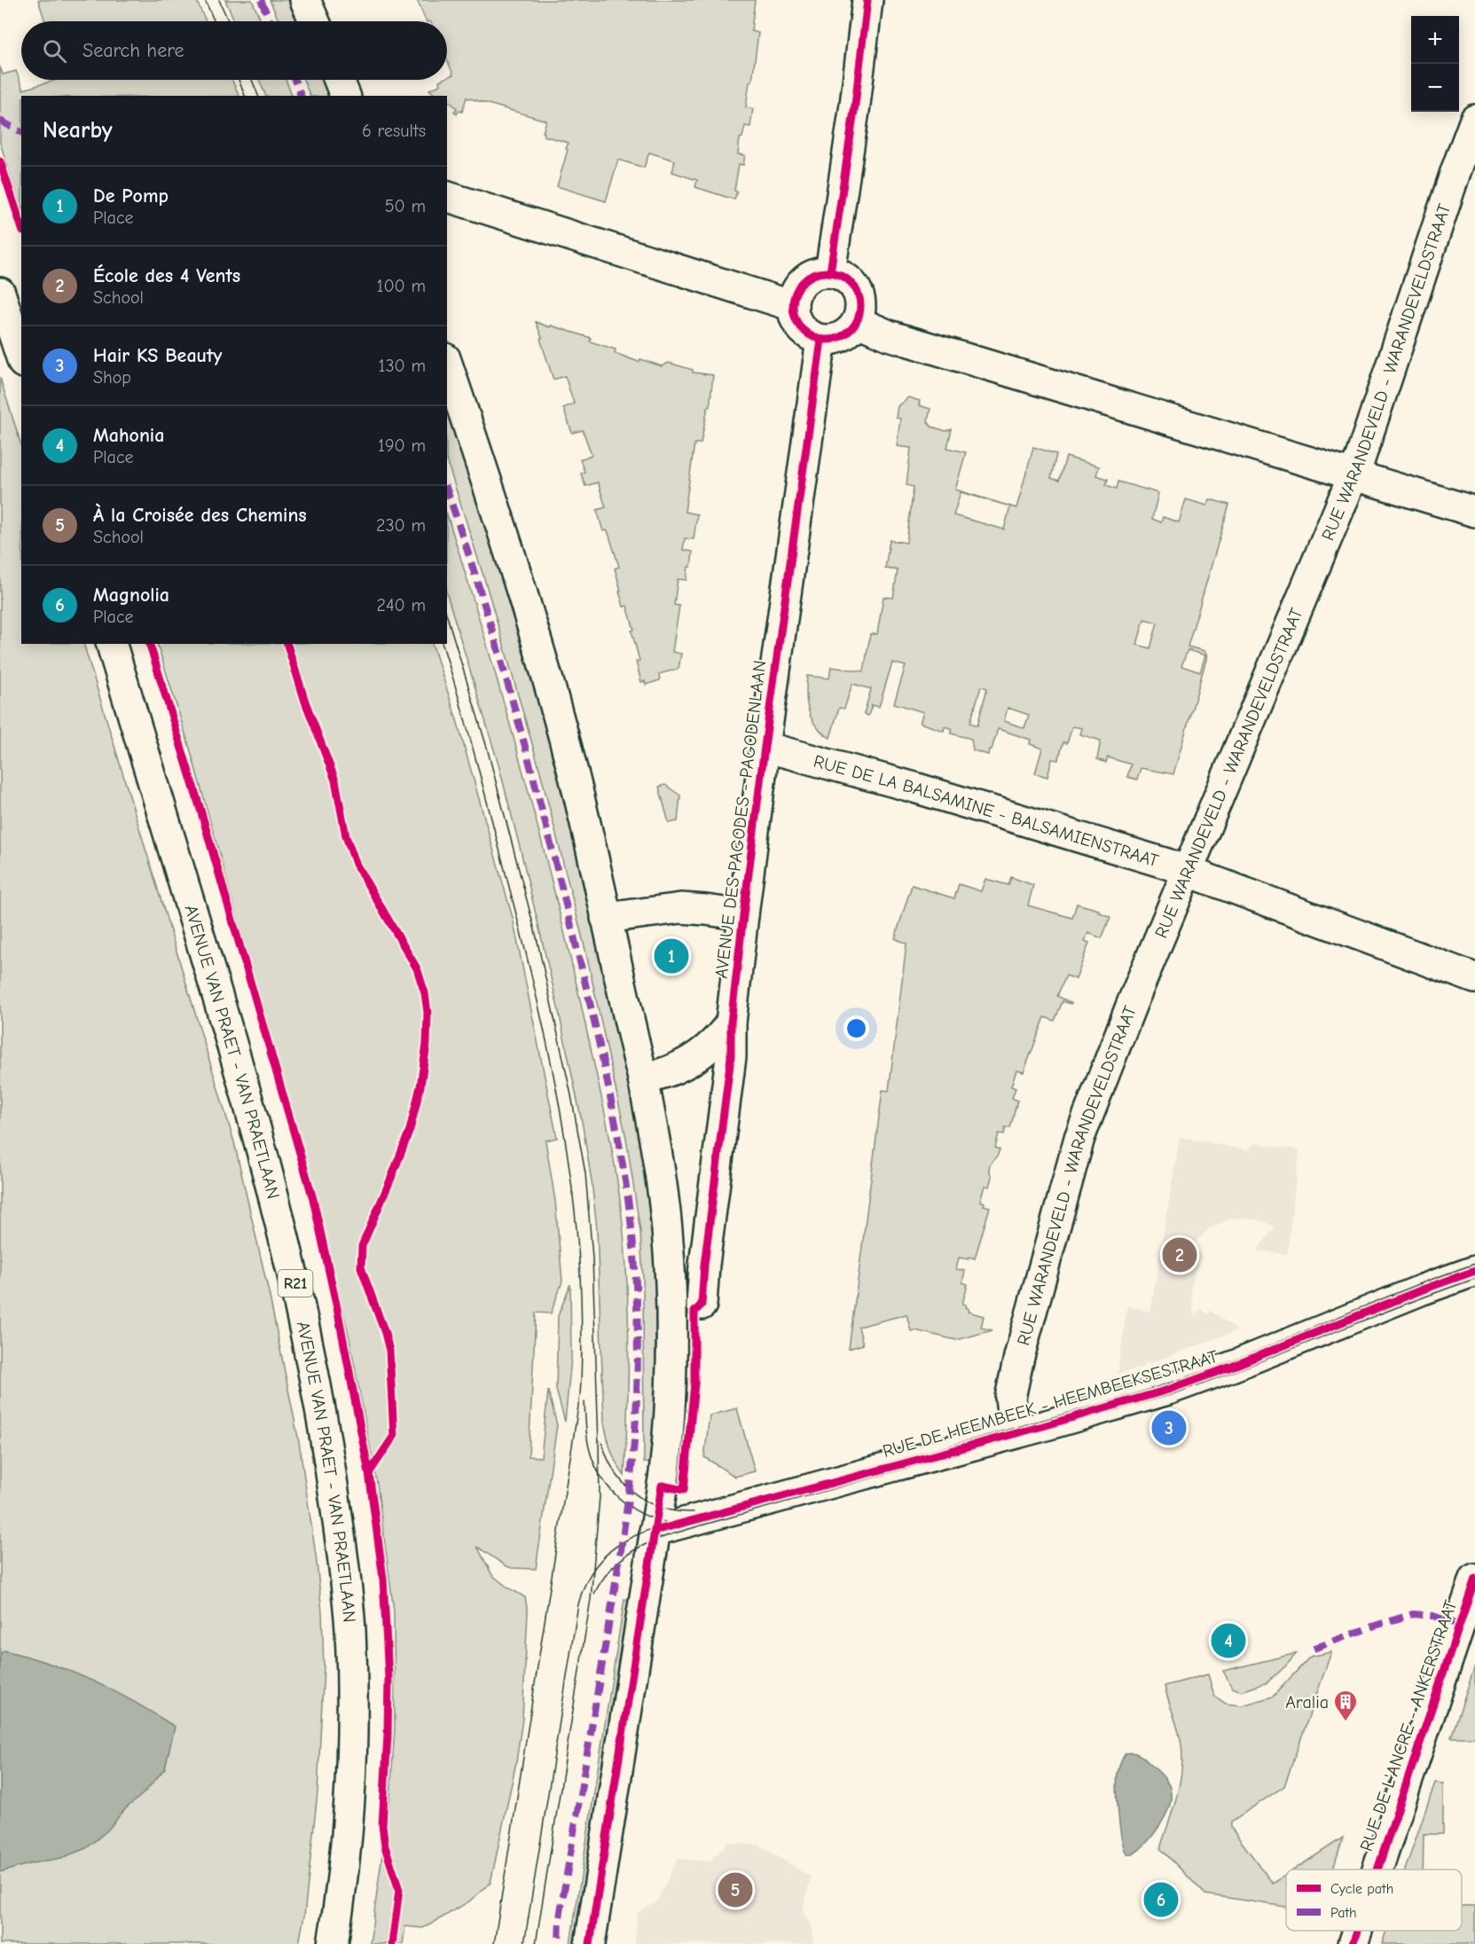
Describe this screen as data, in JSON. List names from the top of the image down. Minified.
{"streets":{"street":["RUE WARANDEVELD - WARANDEVELDSTRAAT","RUE DE LA BALSAMINE - BALSAMIENSTRAAT","AVENUE DES PAGODES - PAGODENLAAN","AVENUE VAN PRAET - VAN PRAETLAAN","R21","RUE DE HEEMBEEK - HEEMBEEKSESTRAAT","RUE DE L'ANCRE - ANKERSTRAAT"]},"crossings":[["RUE WARANDEVELD - WARANDEVELDSTRAAT","RUE DE LA BALSAMINE - BALSAMIENSTRAAT"],["RUE WARANDEVELD - WARANDEVELDSTRAAT","RUE DE HEEMBEEK - HEEMBEEKSESTRAAT"],["RUE DE LA BALSAMINE - BALSAMIENSTRAAT","AVENUE DES PAGODES - PAGODENLAAN"]],"places":{"building":["Aralia"]},"legend":["Cycle path","Path"],"page":{"map_buttons":["+","−"],"search":"Search here","heading":["Nearby","6 results"],"list":[{"mark":"1","name":"De Pomp","note":"Place","value":"50 m"},{"mark":"2","name":"École des 4 Vents","note":"School","value":"100 m"},{"mark":"3","name":"Hair KS Beauty","note":"Shop","value":"130 m"},{"mark":"4","name":"Mahonia","note":"Place","value":"190 m"},{"mark":"5","name":"À la Croisée des Chemins","note":"School","value":"230 m"},{"mark":"6","name":"Magnolia","note":"Place","value":"240 m"}],"pins":["1","2","3","4","5","6"]}}
